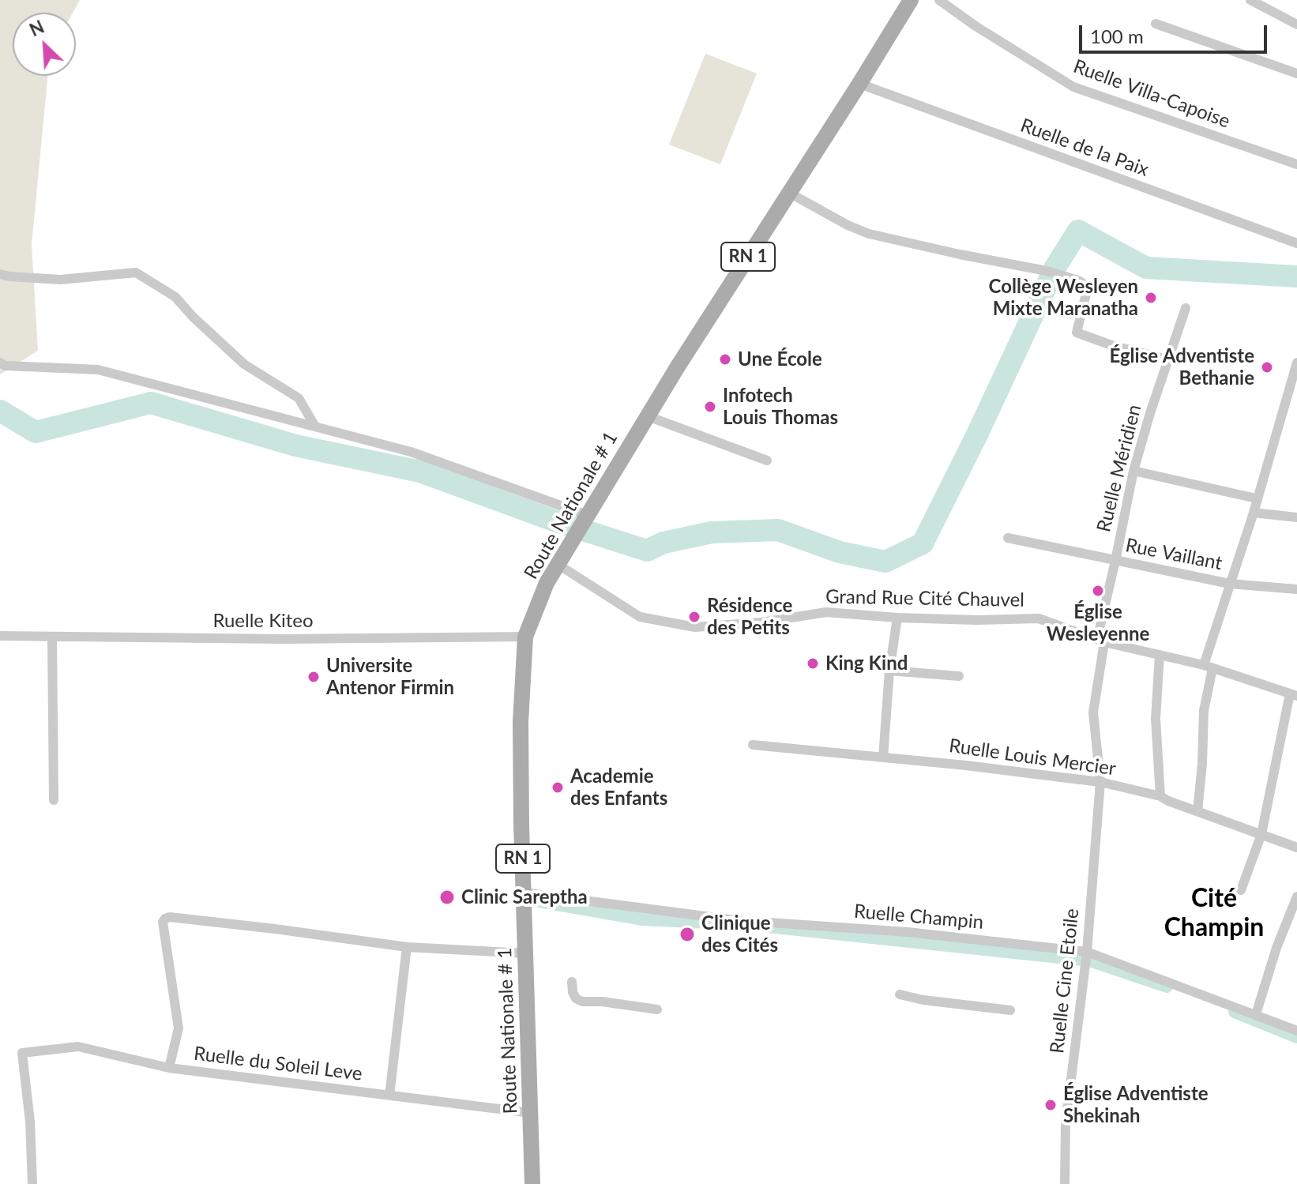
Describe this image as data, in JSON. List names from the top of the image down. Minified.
{"streets":{"main road":["RN 1","Route Nationale # 1"],"street":["Ruelle Villa-Capoise","Ruelle de la Paix","Ruelle Méridien","Rue Vaillant","Grand Rue Cité Chauvel","Ruelle Kiteo","Ruelle Louis Mercier","Ruelle Champin","Ruelle Cine Etoile","Ruelle du Soleil Leve"]},"crossings":[["Ruelle de la Paix","Route Nationale # 1"],["Ruelle Méridien","Rue Vaillant"],["Ruelle Méridien","Grand Rue Cité Chauvel"],["Ruelle Méridien","Ruelle Louis Mercier"],["Ruelle Méridien","Ruelle Cine Etoile"],["Route Nationale # 1","Grand Rue Cité Chauvel"],["Route Nationale # 1","Ruelle Kiteo"],["Route Nationale # 1","Ruelle Champin"],["Route Nationale # 1","Ruelle du Soleil Leve"],["Ruelle Louis Mercier","Ruelle Cine Etoile"],["Ruelle Champin","Ruelle Cine Etoile"]],"districts":["Cité Champin"],"places":["Collège Wesleyen Mixte Maranatha","Une École","Église Adventiste Bethanie","Infotech Louis Thomas","Église Wesleyenne","Résidence des Petits","King Kind","Universite Antenor Firmin","Academie des Enfants","Clinic Sareptha","Clinique des Cités","Église Adventiste Shekinah"],"scale_bar":"100 m","north":"top left"}
